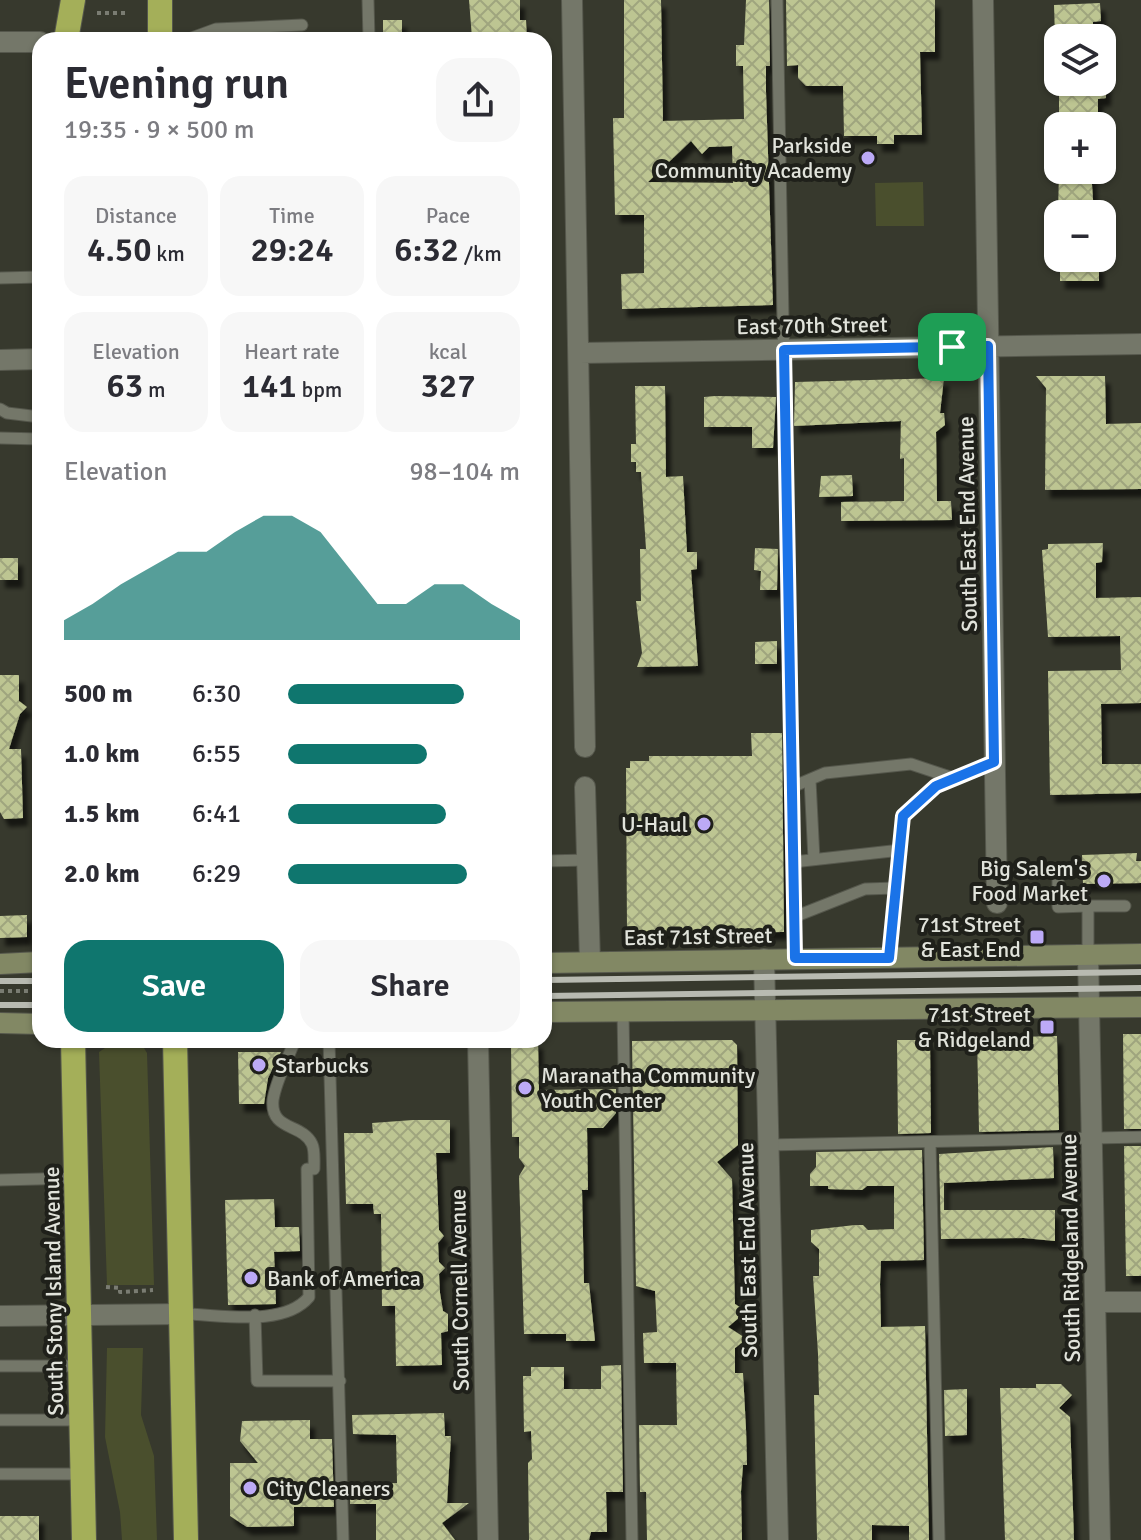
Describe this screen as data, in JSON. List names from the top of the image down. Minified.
{"streets":{"highway":["South Stony Island Avenue"],"main road":["East 71st Street"],"street":["East 70th Street","South East End Avenue","South Ridgeland Avenue","South Cornell Avenue"]},"crossings":[["East 70th Street","South East End Avenue"],["South East End Avenue","East 71st Street"],["East 71st Street","South Ridgeland Avenue"]],"places":{"other":["Parkside Community Academy","U-Haul","Big Salem's Food Market","Starbucks","Maranatha Community Youth Center","Bank of America","City Cleaners"],"transit":["71st Street & East End","71st Street & Ridgeland"]},"page":{"map_buttons":["+","−"],"heading":["Evening run","19:35 · 9 × 500 m"],"stats":[["Distance","4.50 km"],["Time","29:24"],["Pace","6:32 /km"],["Elevation","63 m"],["Heart rate","141 bpm"],["kcal","327"]],"chart":["Elevation","98–104 m"],"list":[{"name":"500 m","note":"6:30"},{"name":"1.0 km","note":"6:55"},{"name":"1.5 km","note":"6:41"},{"name":"2.0 km","note":"6:29"}],"buttons":["Save","Share"]}}
